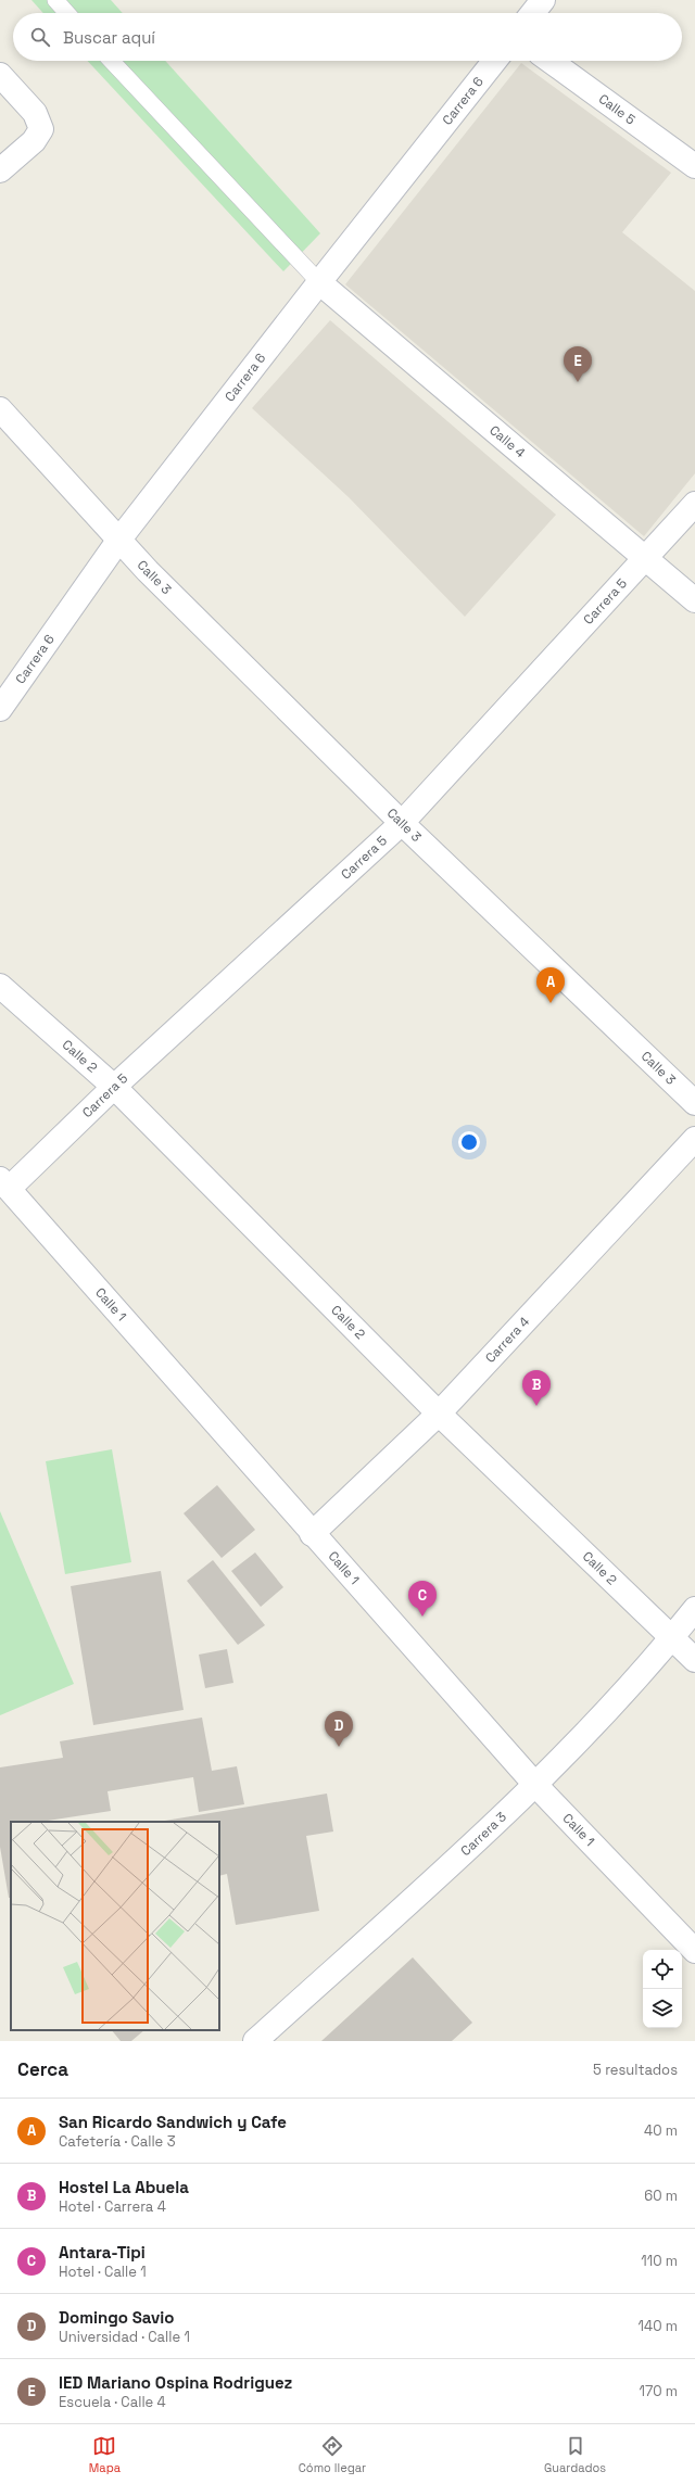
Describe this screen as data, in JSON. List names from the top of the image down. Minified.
{"streets":{"street":["Carrera 6","Calle 5","Calle 4","Calle 3","Carrera 5","Calle 2","Calle 1","Carrera 4","Carrera 3"]},"crossings":[["Carrera 6","Calle 4"],["Carrera 6","Calle 3"],["Calle 4","Carrera 5"],["Calle 3","Carrera 5"],["Carrera 5","Calle 2"],["Carrera 5","Calle 1"],["Calle 2","Carrera 4"],["Calle 2","Carrera 3"],["Calle 1","Carrera 4"],["Calle 1","Carrera 3"]],"page":{"search":"Buscar aquí","pins":["E","A","B","C","D"],"heading":["Cerca","5 resultados"],"list":[{"mark":"A","name":"San Ricardo Sandwich y Cafe","note":"Cafetería · Calle 3","value":"40 m"},{"mark":"B","name":"Hostel La Abuela","note":"Hotel · Carrera 4","value":"60 m"},{"mark":"C","name":"Antara-Tipi","note":"Hotel · Calle 1","value":"110 m"},{"mark":"D","name":"Domingo Savio","note":"Universidad · Calle 1","value":"140 m"},{"mark":"E","name":"IED Mariano Ospina Rodriguez","note":"Escuela · Calle 4","value":"170 m"}],"nav":["Mapa","Cómo llegar","Guardados"]}}
